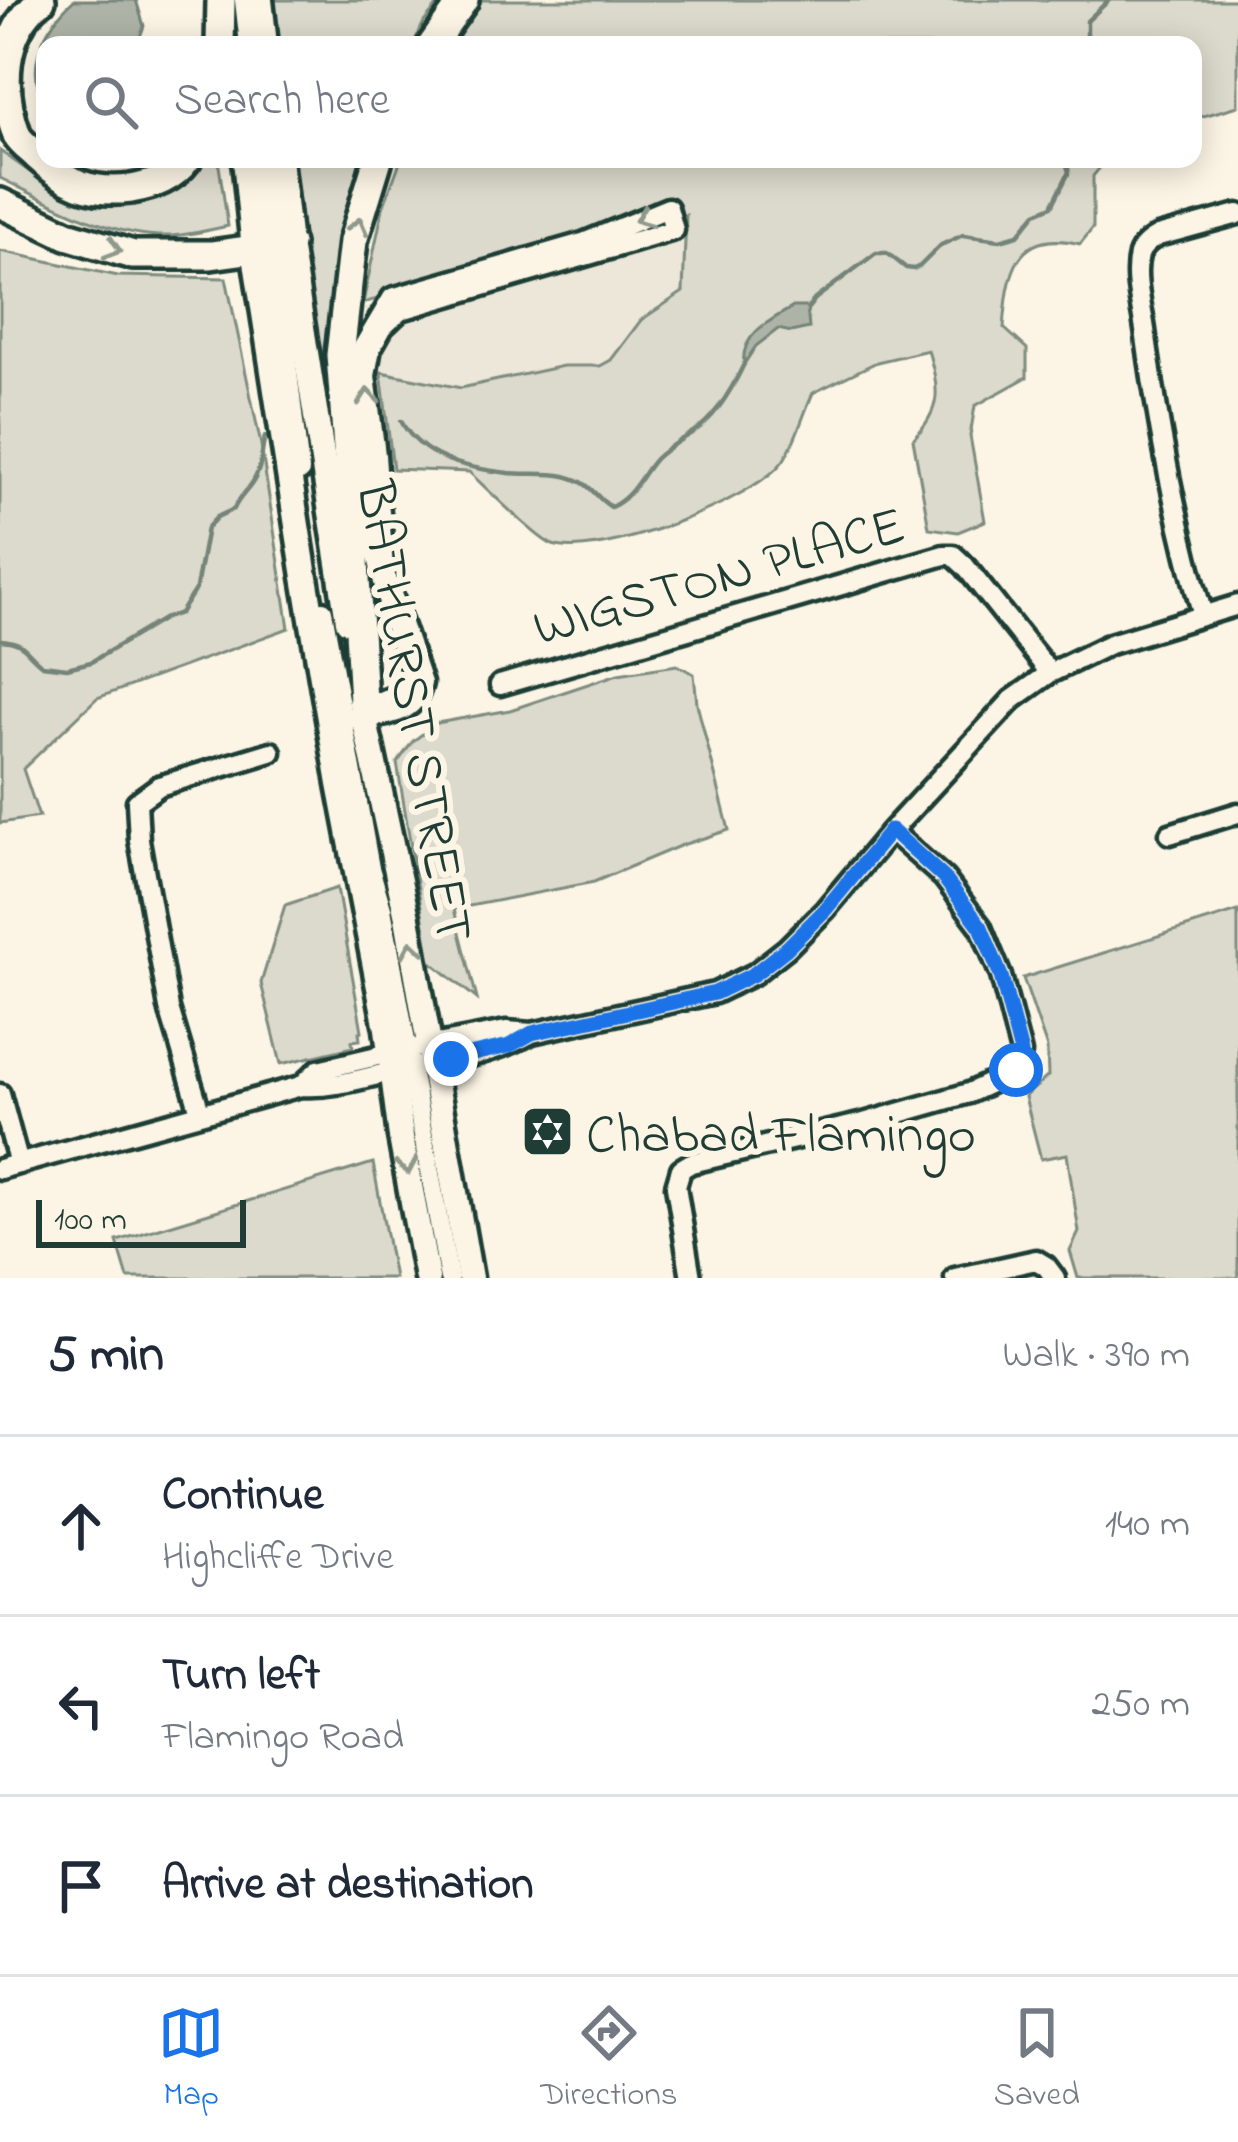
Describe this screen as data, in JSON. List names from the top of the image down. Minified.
{"streets":{"main road":["BATHURST STREET"],"street":["WIGSTON PLACE"]},"places":{"synagogue":["Chabad Flamingo"]},"scale_bar":"100 m","page":{"search":"Search here","scale":"100 m","heading":["5 min","Walk · 390 m"],"list":[["Continue","Highcliffe Drive","140 m"],["Turn left","Flamingo Road","250 m"],"Arrive at destination"],"nav":["Map","Directions","Saved"]}}
